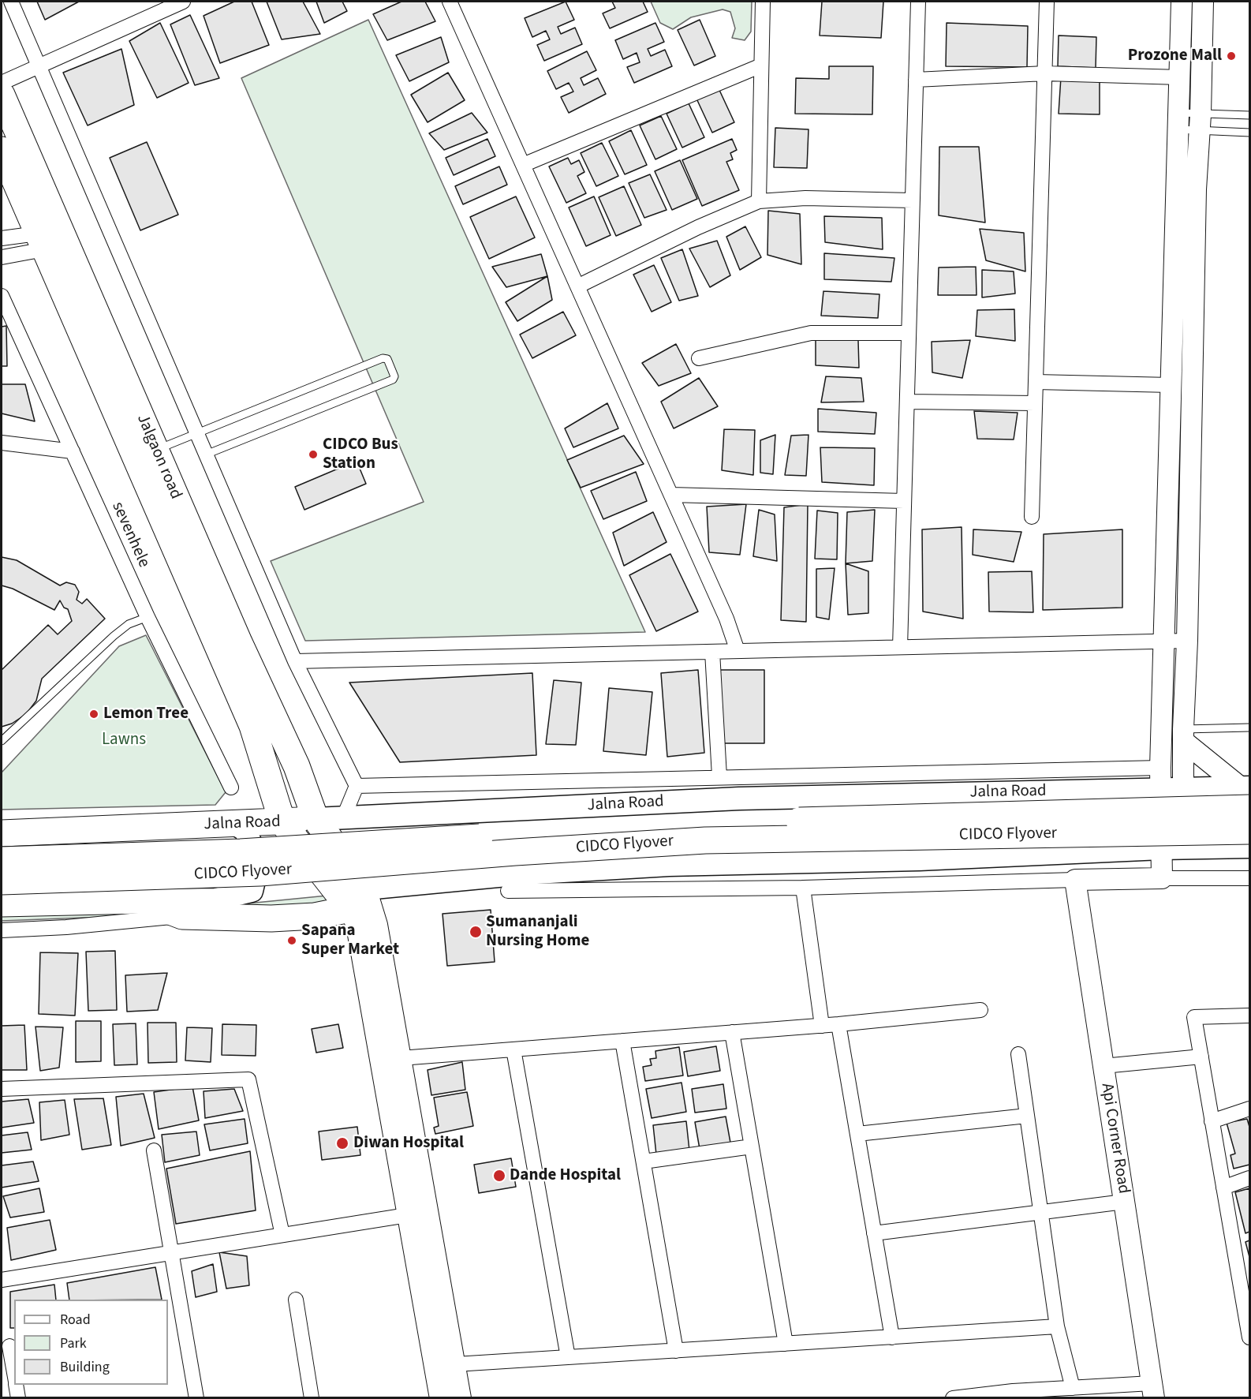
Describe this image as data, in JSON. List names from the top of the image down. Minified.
{"streets":{"highway":["Jalgaon road","Jalna Road","CIDCO Flyover"],"street":["sevenhele","Api Corner Road"]},"crossings":[["Jalgaon road","Jalna Road"],["Jalna Road","CIDCO Flyover"]],"parks":["Lawns"],"places":["Prozone Mall","CIDCO Bus Station","Lemon Tree","Sumananjali Nursing Home","Sapana Super Market","Diwan Hospital","Dande Hospital"],"legend":["Road","Park","Building"]}
